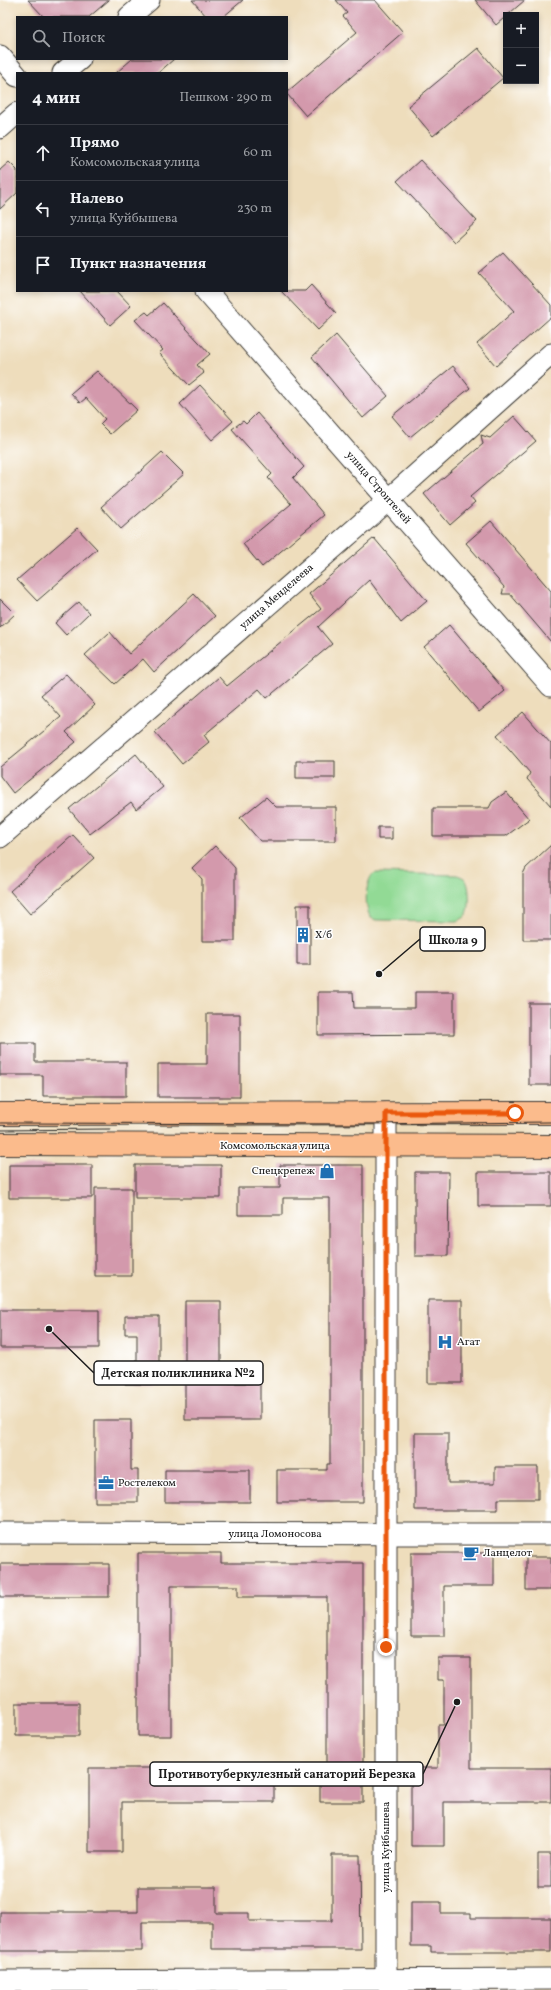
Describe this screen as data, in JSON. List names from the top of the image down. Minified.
{"streets":{"main road":["Комсомольская улица"],"street":["улица Строителей","улица Менделеева","улица Ломоносова","улица Куйбышева"]},"crossings":[["улица Строителей","улица Менделеева"],["Комсомольская улица","улица Куйбышева"],["улица Ломоносова","улица Куйбышева"]],"places":{"building":["Х/б"],"other":["Школа 9","Детская поликлиника №2","Противотуберкулезный санаторий Березка"],"shop":["Спецкрепеж"],"hospital":["Агат"],"office":["Ростелеком"],"cafe":["Ланцелот"]},"page":{"map_buttons":["+","−"],"search":"Поиск","heading":["4 мин","Пешком · 290 m"],"list":[["Прямо","Комсомольская улица","60 m"],["Налево","улица Куйбышева","230 m"],"Пункт назначения"]}}
